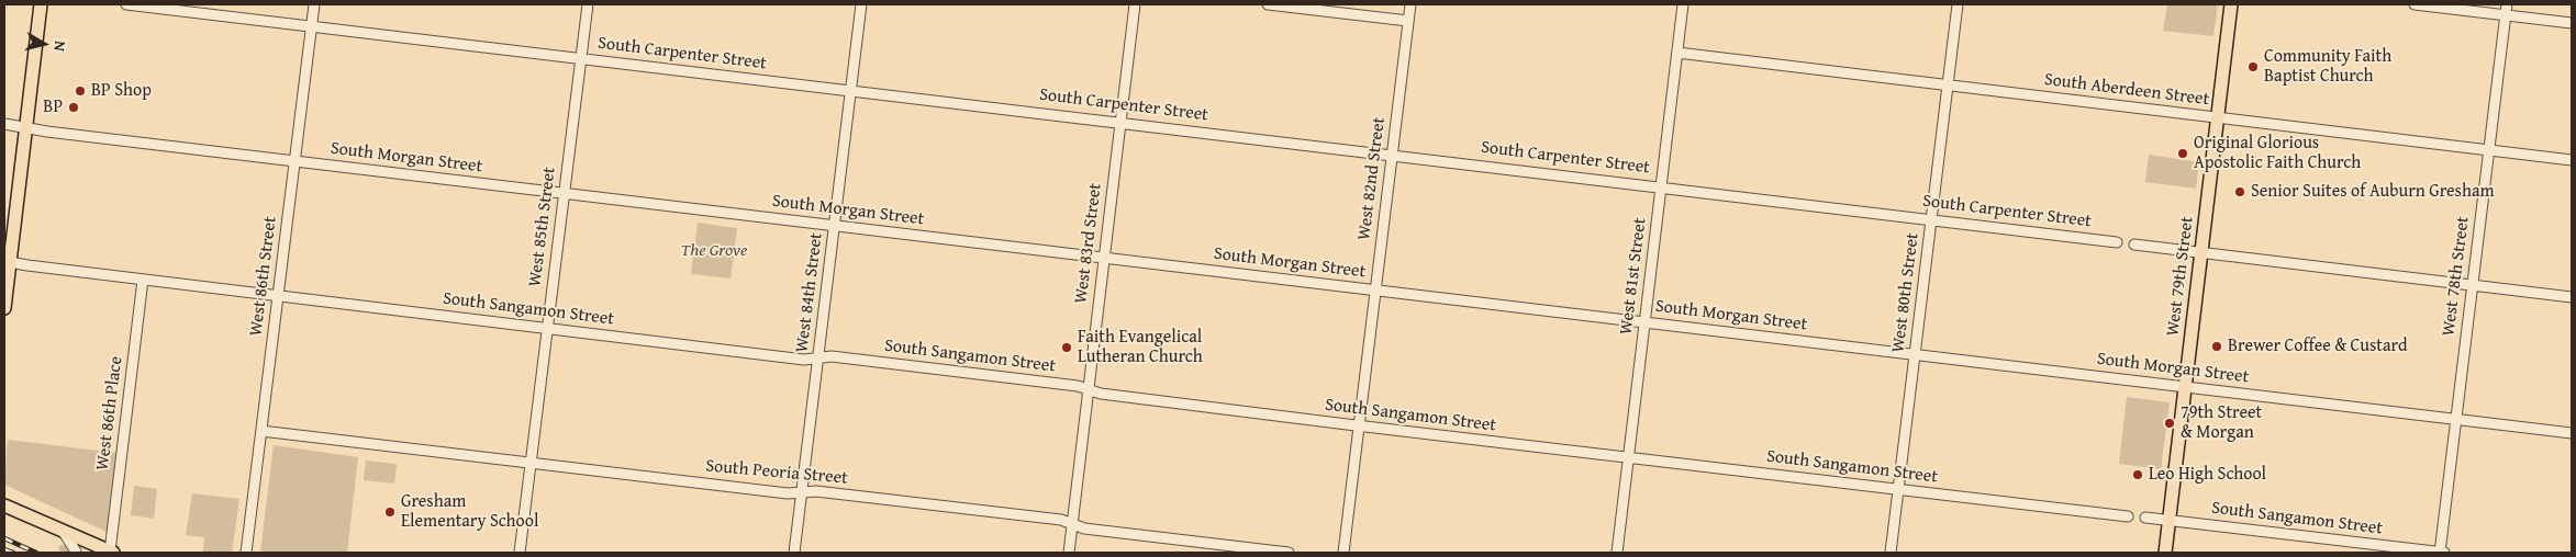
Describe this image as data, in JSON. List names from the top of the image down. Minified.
{"streets":{"main road":["West 79th Street"],"street":["South Carpenter Street","South Aberdeen Street","South Morgan Street","West 82nd Street","West 85th Street","West 83rd Street","West 86th Street","West 81st Street","West 78th Street","West 84th Street","West 80th Street","South Sangamon Street","West 86th Place","South Peoria Street"]},"crossings":[["South Carpenter Street","West 82nd Street"],["South Carpenter Street","West 85th Street"],["South Carpenter Street","West 83rd Street"],["South Carpenter Street","West 86th Street"],["South Carpenter Street","West 81st Street"],["South Carpenter Street","West 84th Street"],["South Carpenter Street","West 80th Street"],["South Aberdeen Street","West 81st Street"],["South Aberdeen Street","West 79th Street"],["South Aberdeen Street","West 78th Street"],["South Aberdeen Street","West 80th Street"],["South Morgan Street","West 82nd Street"],["South Morgan Street","West 85th Street"],["South Morgan Street","West 83rd Street"],["South Morgan Street","West 86th Street"],["South Morgan Street","West 81st Street"],["South Morgan Street","West 79th Street"],["South Morgan Street","West 78th Street"],["South Morgan Street","West 84th Street"],["South Morgan Street","West 80th Street"],["West 82nd Street","South Sangamon Street"],["West 85th Street","South Sangamon Street"],["West 85th Street","South Peoria Street"],["West 83rd Street","South Sangamon Street"],["West 83rd Street","South Peoria Street"],["West 86th Street","South Sangamon Street"],["West 86th Street","South Peoria Street"],["West 81st Street","South Sangamon Street"],["West 79th Street","South Sangamon Street"],["West 78th Street","South Sangamon Street"],["West 84th Street","South Sangamon Street"],["West 84th Street","South Peoria Street"],["West 80th Street","South Sangamon Street"],["South Sangamon Street","West 86th Place"]],"parks":["The Grove"],"places":["Community Faith Baptist Church","BP Shop","BP","Original Glorious Apostolic Faith Church","Senior Suites of Auburn Gresham","Brewer Coffee & Custard","Faith Evangelical Lutheran Church","79th Street & Morgan","Leo High School","Gresham Elementary School"],"north":"right"}
